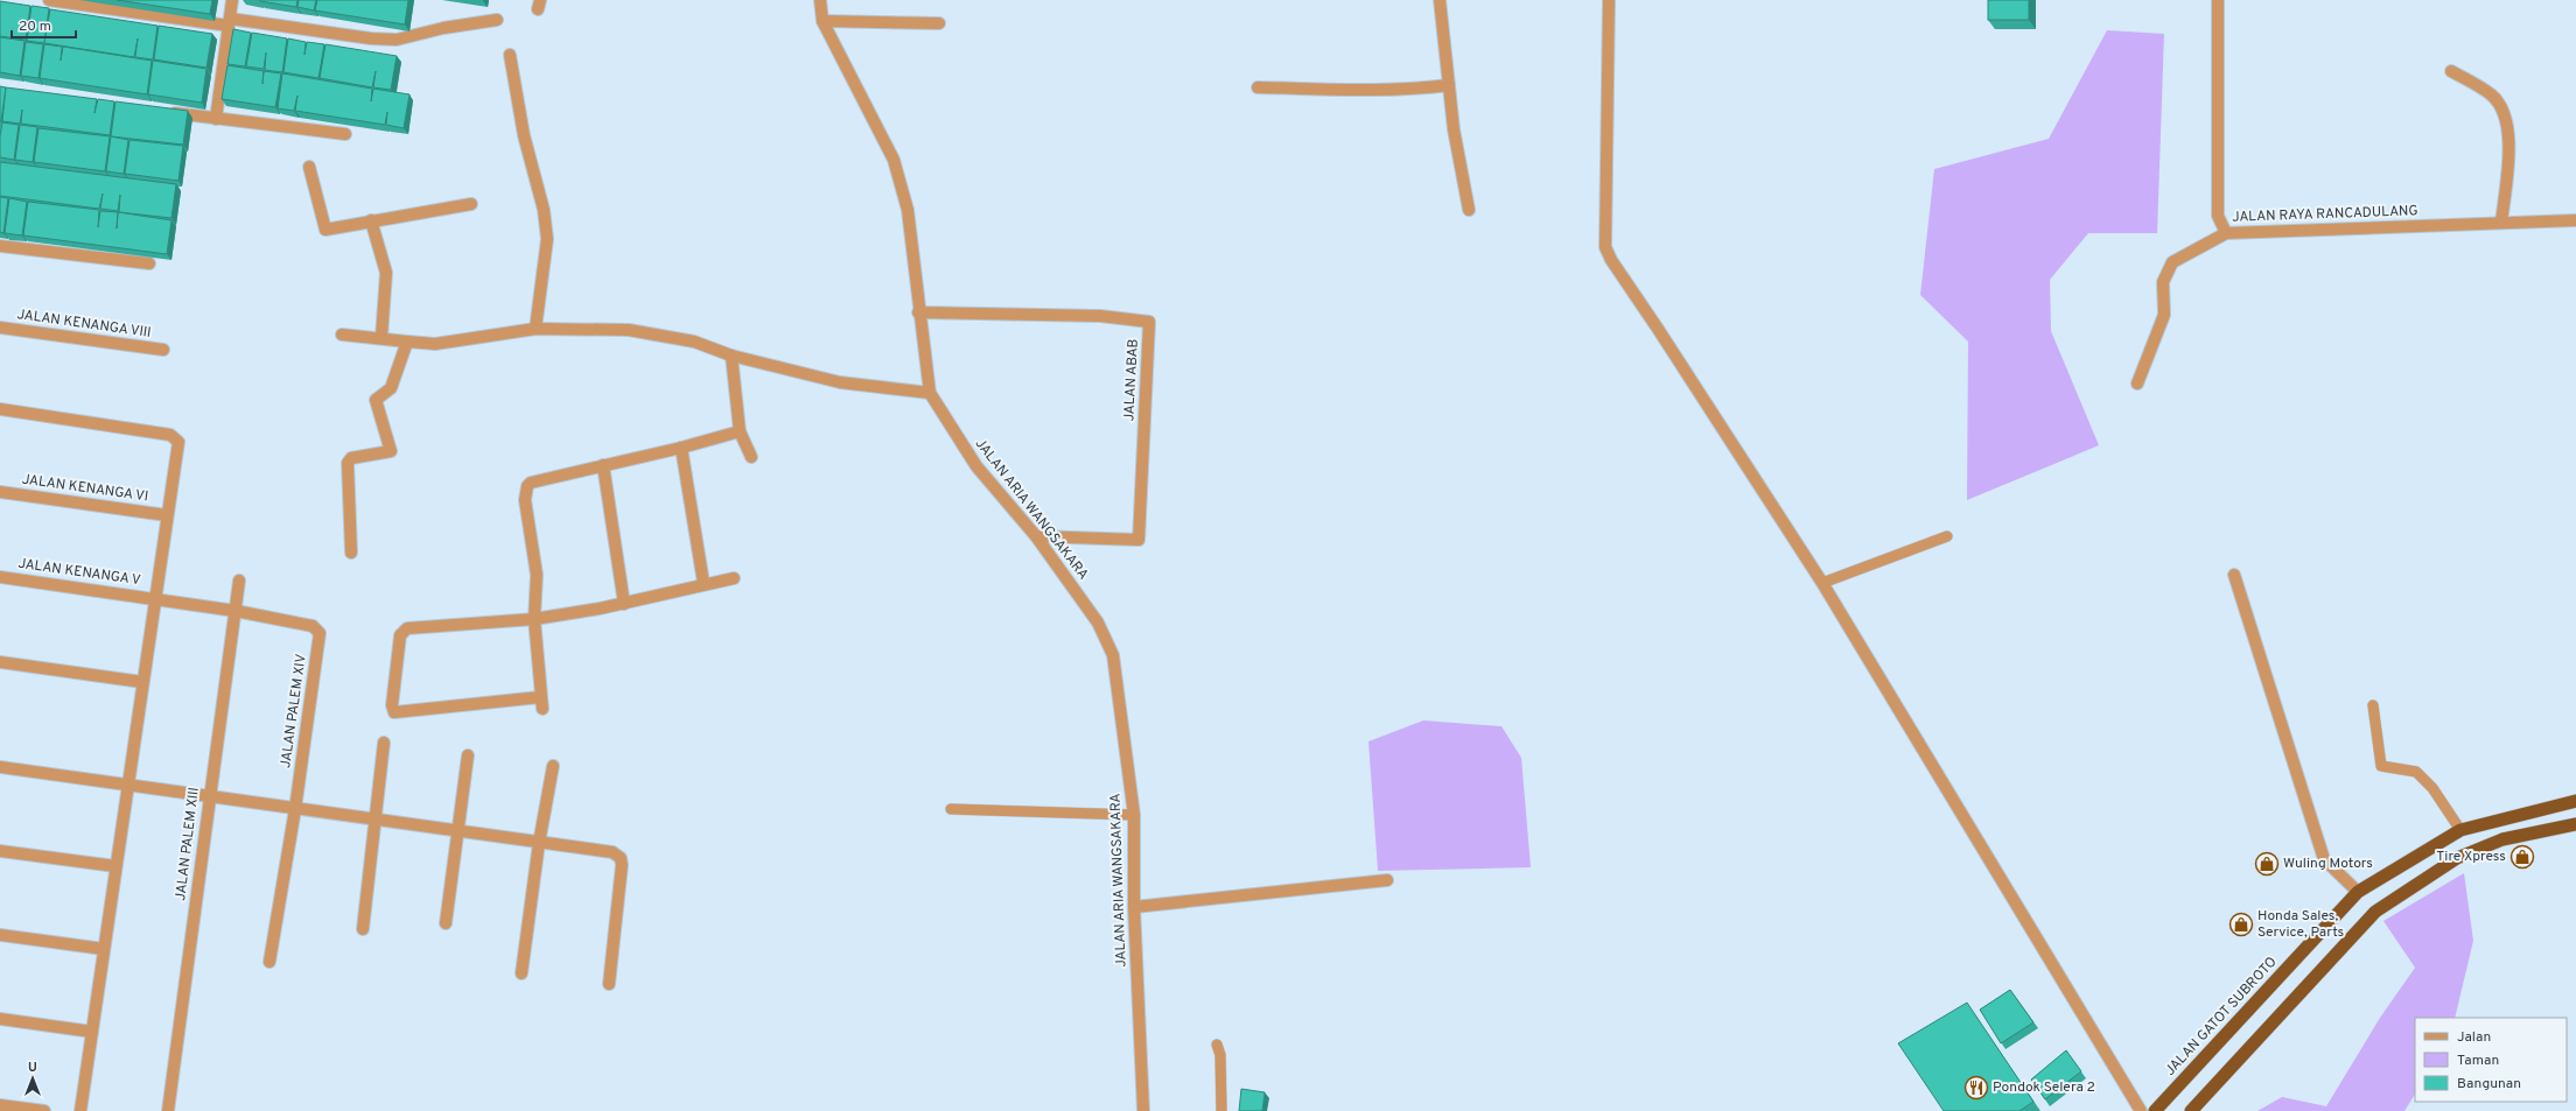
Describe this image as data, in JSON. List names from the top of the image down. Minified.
{"streets":{"highway":["JALAN GATOT SUBROTO"],"street":["JALAN RAYA RANCADULANG","JALAN KENANGA VIII","JALAN ABAB","JALAN KENANGA VI","JALAN ARIA WANGSAKARA","JALAN KENANGA V","JALAN PALEM XIV","JALAN PALEM XIII"]},"crossings":[["JALAN ABAB","JALAN ARIA WANGSAKARA"],["JALAN KENANGA V","JALAN PALEM XIV"],["JALAN PALEM XIV","JALAN PALEM XIII"]],"places":{"shop":["Tire Xpress","Wuling Motors","Honda Sales, Service, Parts"],"restaurant":["Pondok Selera 2"]},"legend":["Jalan","Taman","Bangunan"],"scale_bar":"20 m","north":"top"}
